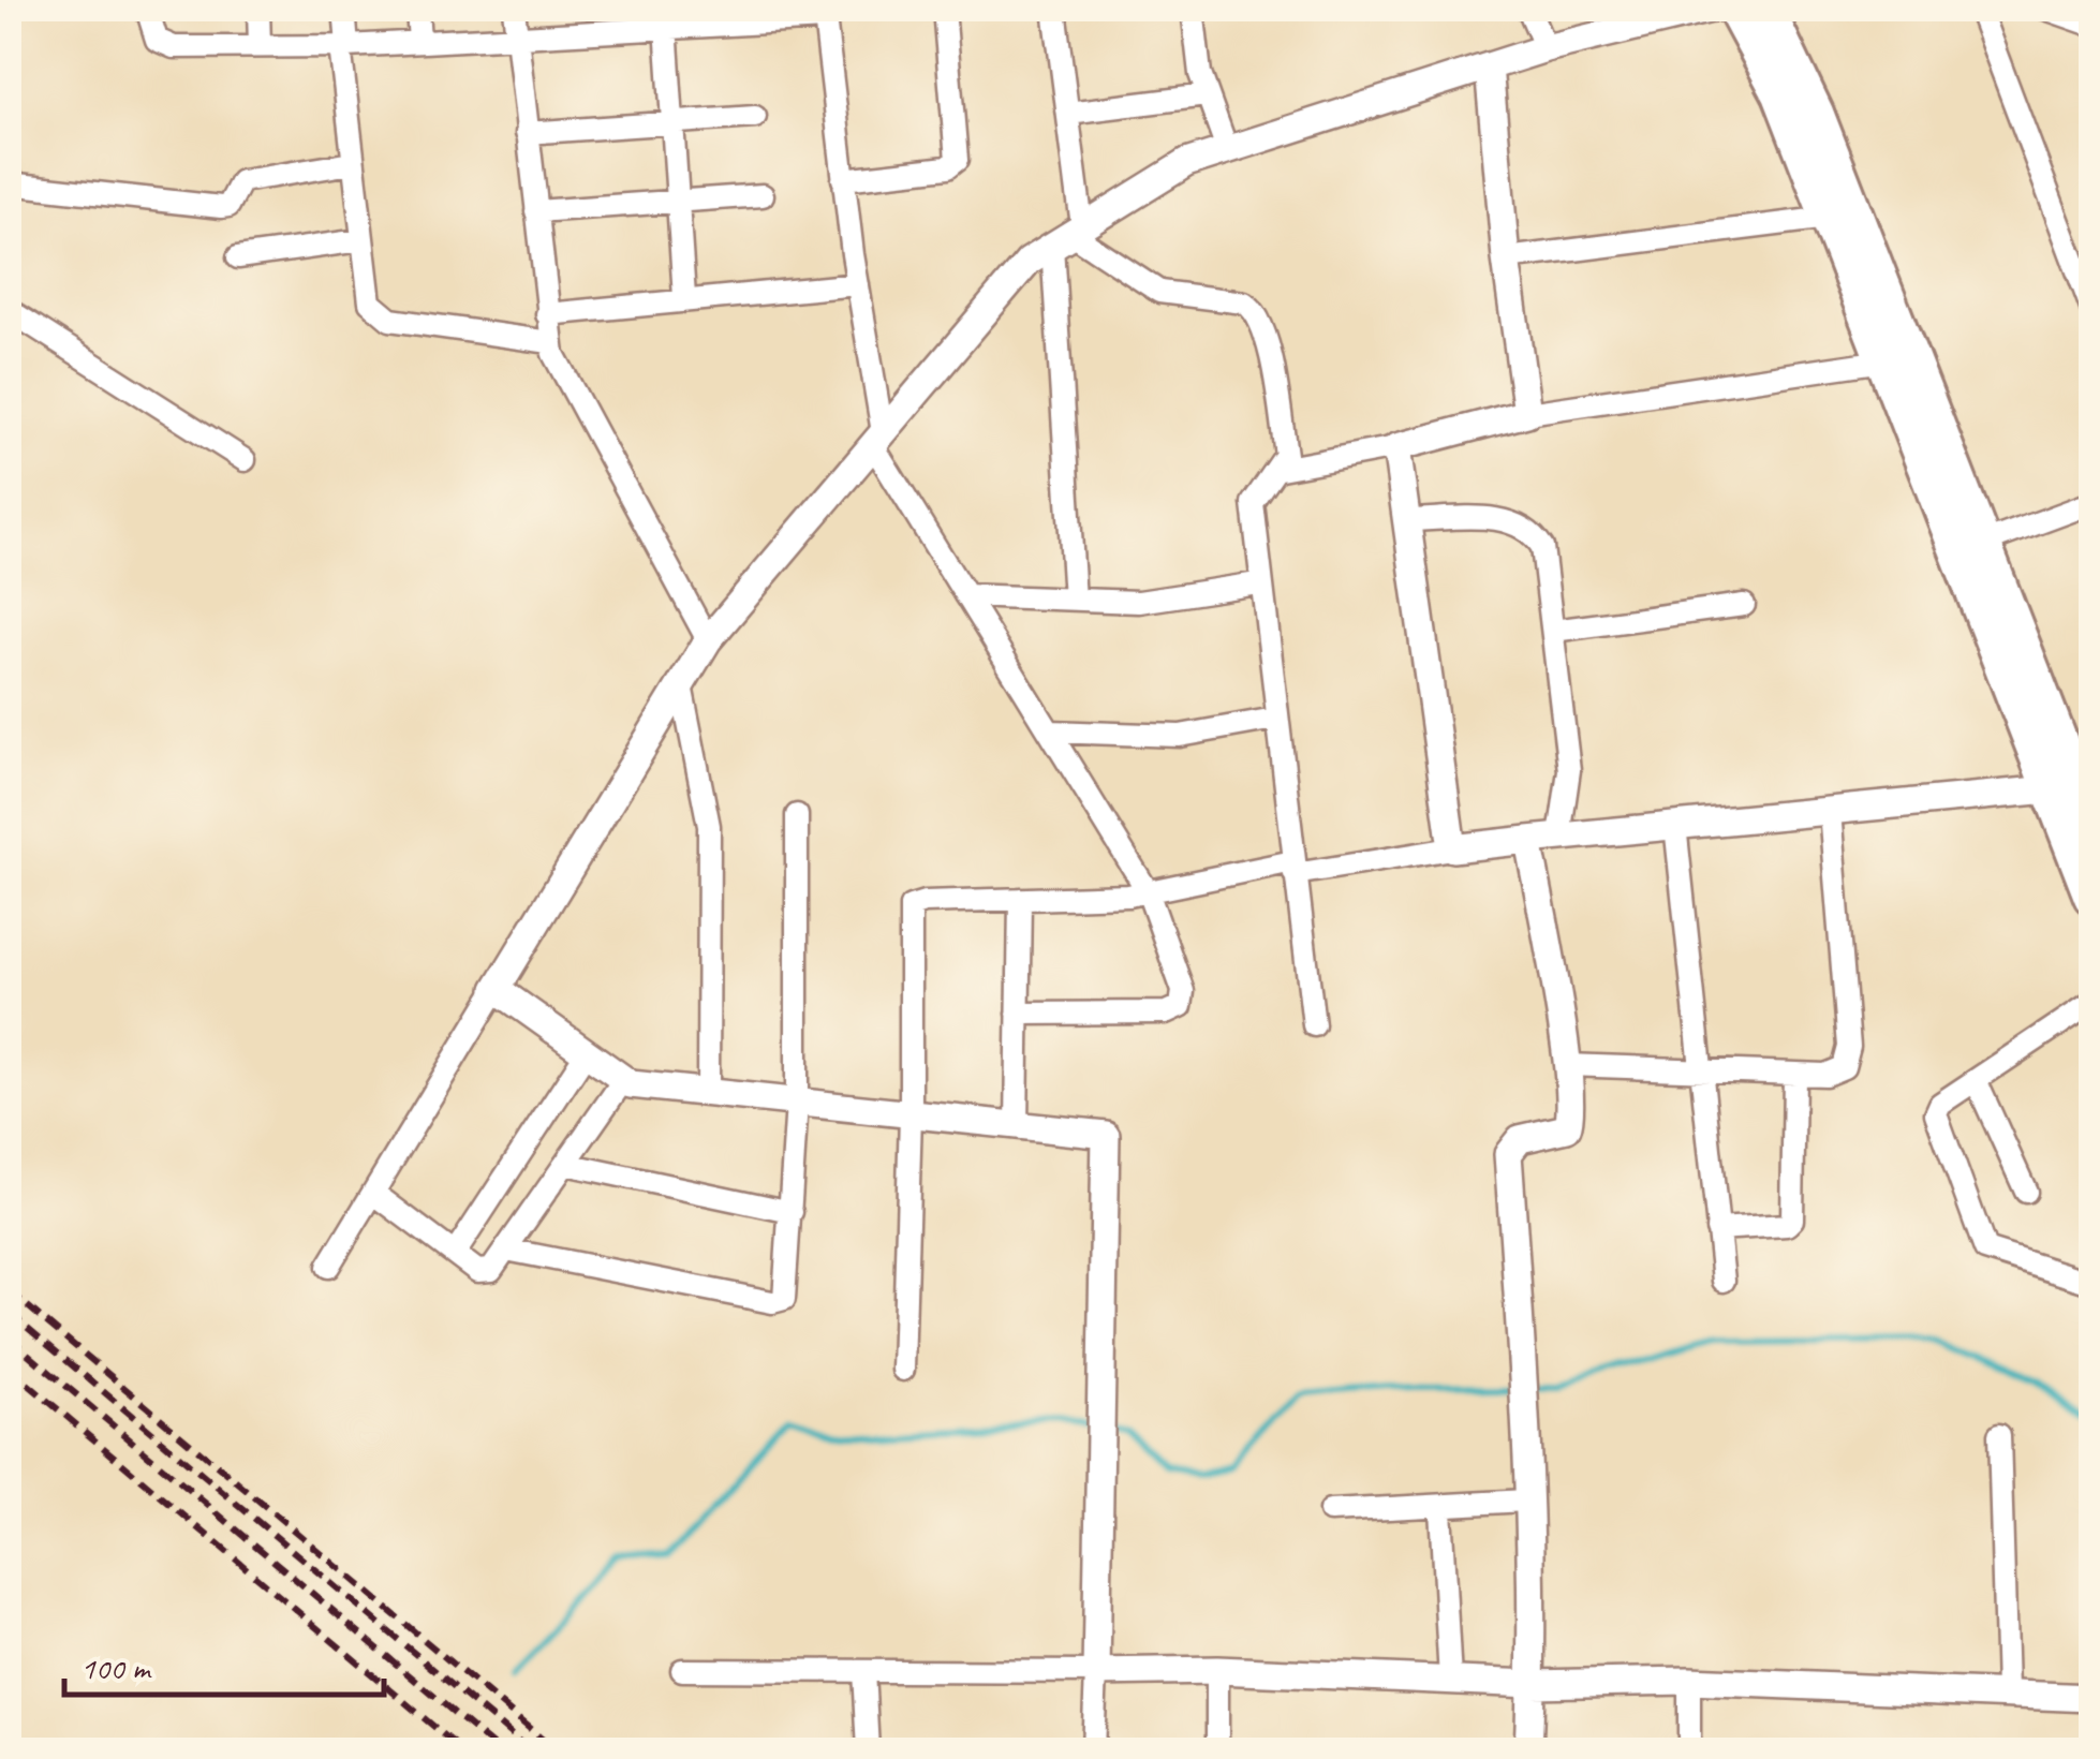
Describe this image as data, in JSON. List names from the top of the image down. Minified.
{"scale_bar":"100 m"}
